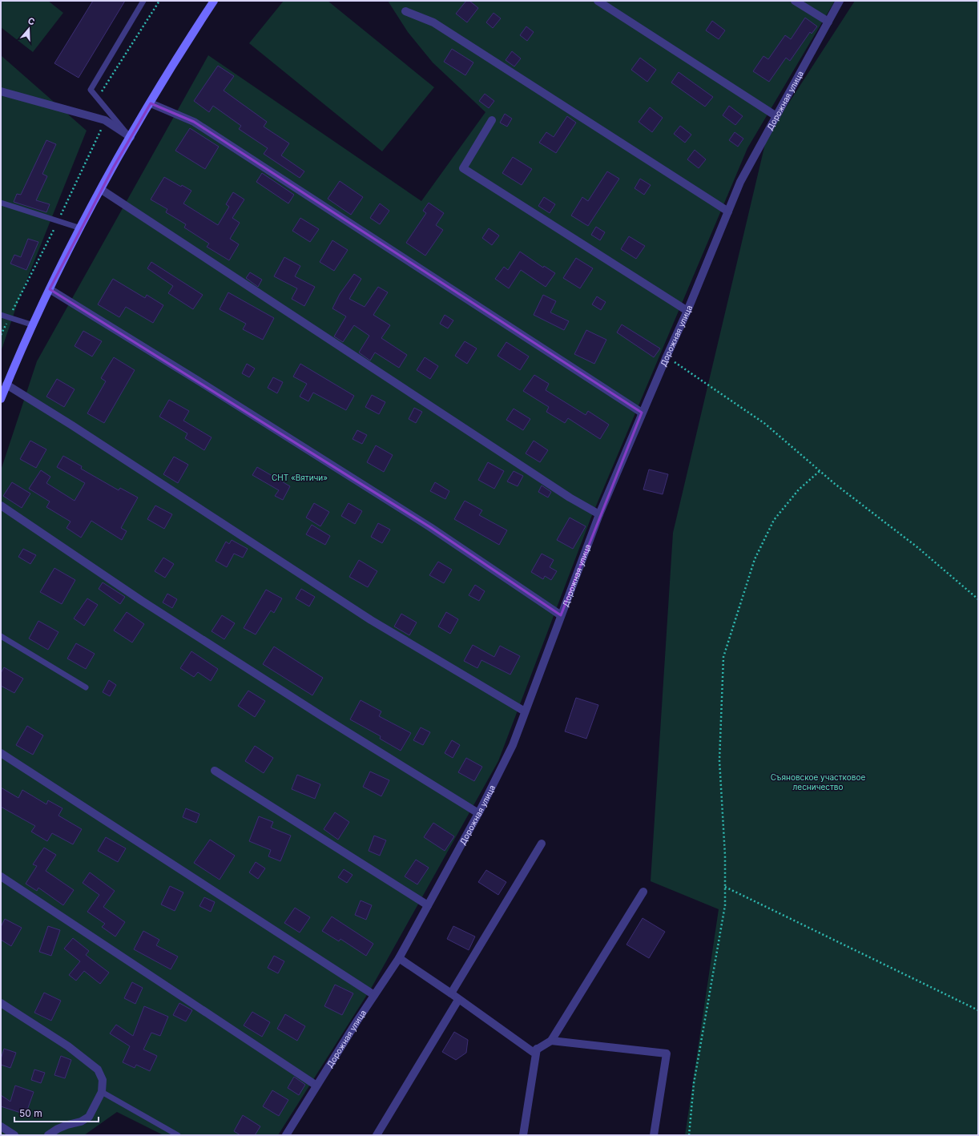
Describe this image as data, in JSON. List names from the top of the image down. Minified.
{"streets":{"street":["Дорожная улица"]},"parks":["СНТ «Вятичи»","Съяновское участковое лесничество"],"scale_bar":"50 m","north":"top"}
